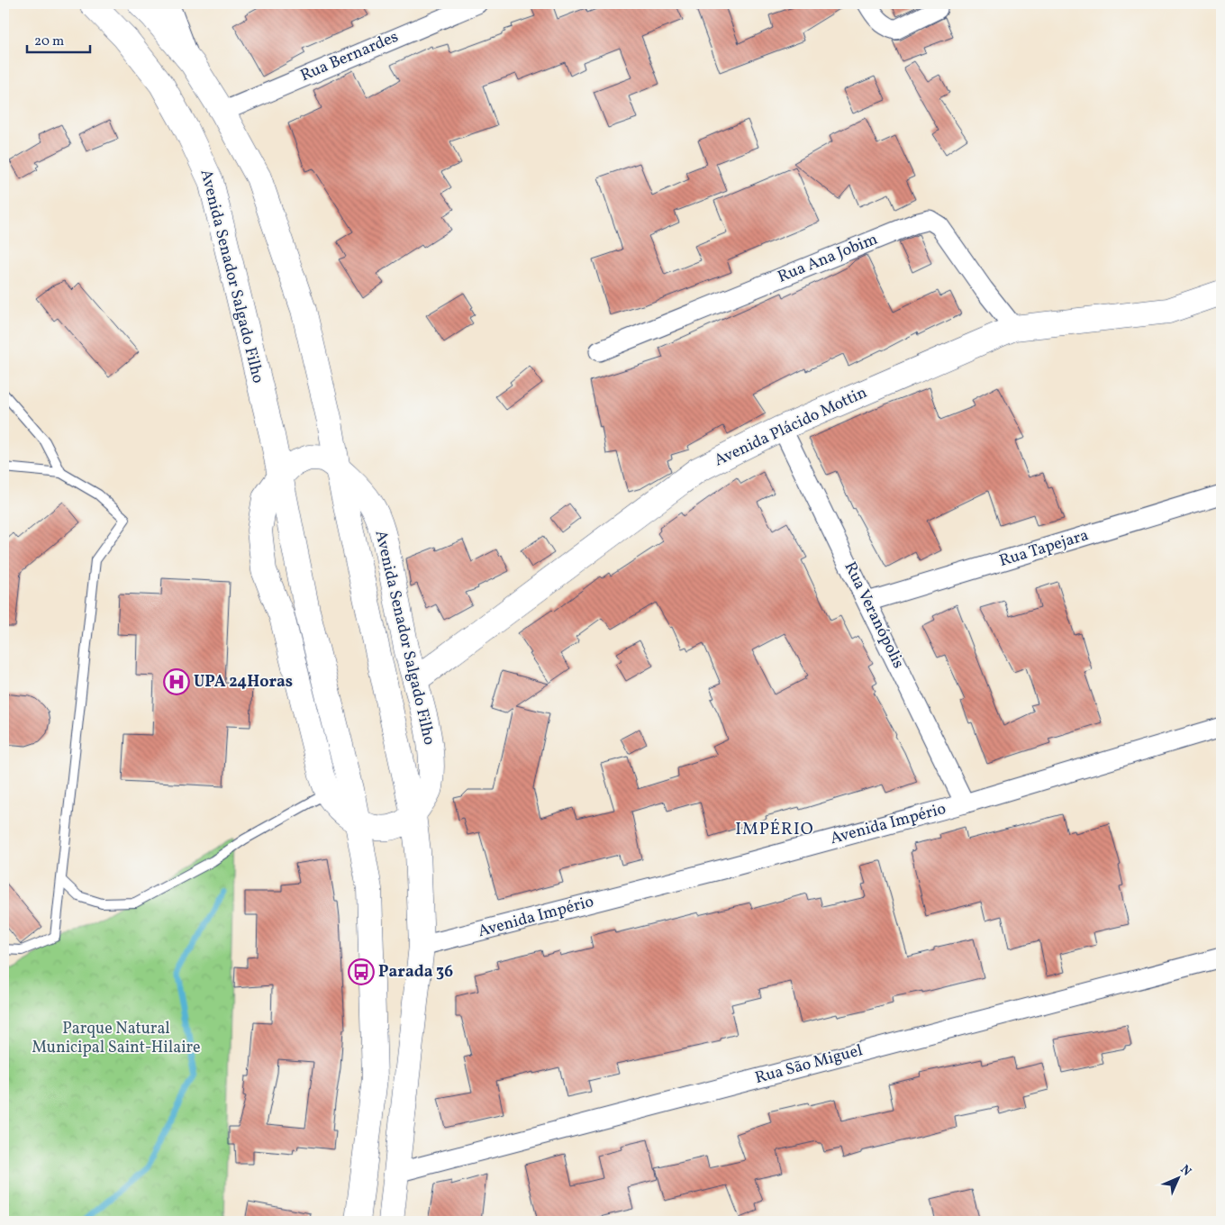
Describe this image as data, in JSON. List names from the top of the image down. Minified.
{"streets":{"main road":["Avenida Senador Salgado Filho","Avenida Plácido Mottin"],"street":["Rua Bernardes","Rua Ana Jobim","Rua Tapejara","Rua Veranópolis","Avenida Império","Rua São Miguel"]},"crossings":[["Rua Bernardes","Avenida Senador Salgado Filho"],["Rua Ana Jobim","Avenida Plácido Mottin"],["Avenida Senador Salgado Filho","Avenida Plácido Mottin"],["Avenida Senador Salgado Filho","Avenida Império"],["Avenida Senador Salgado Filho","Rua São Miguel"],["Avenida Plácido Mottin","Rua Veranópolis"],["Rua Tapejara","Rua Veranópolis"],["Rua Veranópolis","Avenida Império"]],"districts":["IMPÉRIO"],"parks":["Parque Natural Municipal Saint-Hilaire"],"places":{"hospital":["UPA 24Horas"],"bus stop":["Parada 36"]},"scale_bar":"20 m","north":"top right"}
